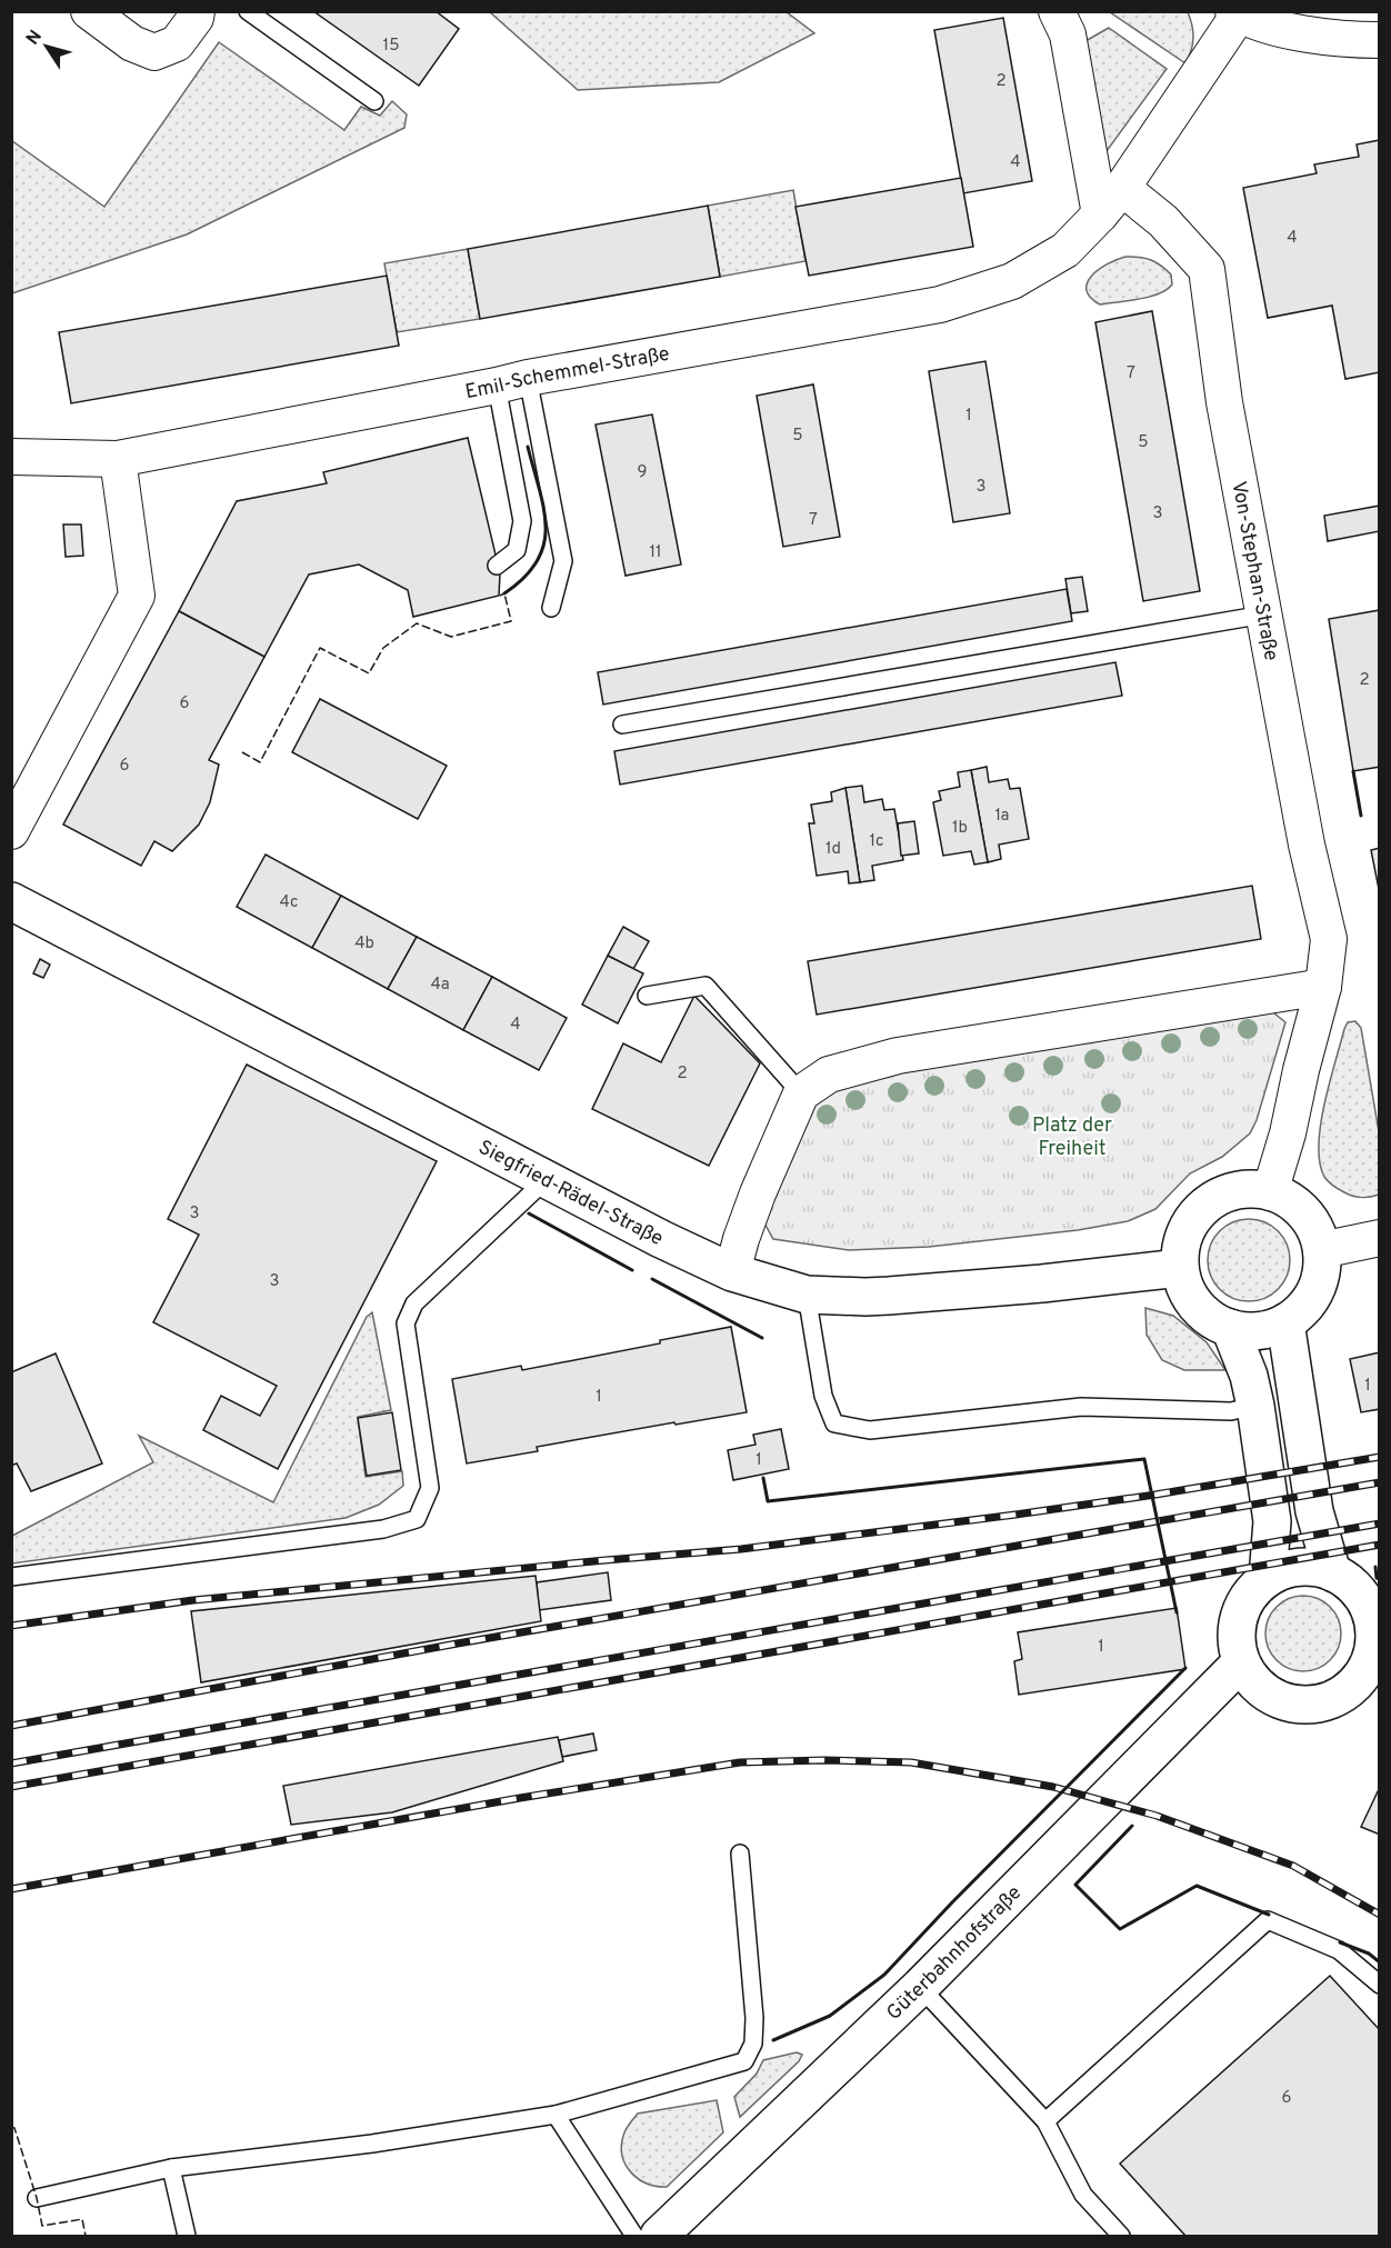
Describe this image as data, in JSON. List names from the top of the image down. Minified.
{"streets":{"street":["Emil-Schemmel-Straße","Von-Stephan-Straße","Siegfried-Rädel-Straße","Güterbahnhofstraße"]},"crossings":[["Emil-Schemmel-Straße","Von-Stephan-Straße"]],"parks":["Platz der Freiheit"],"house_numbers":["15","2","4","4","7","1","5","5","9","3","3","7","11","2","6","6","1a","1b","1c","1d","4c","4b","4a","4","2","3","3","1","1","1","1","6"],"north":"top left"}
